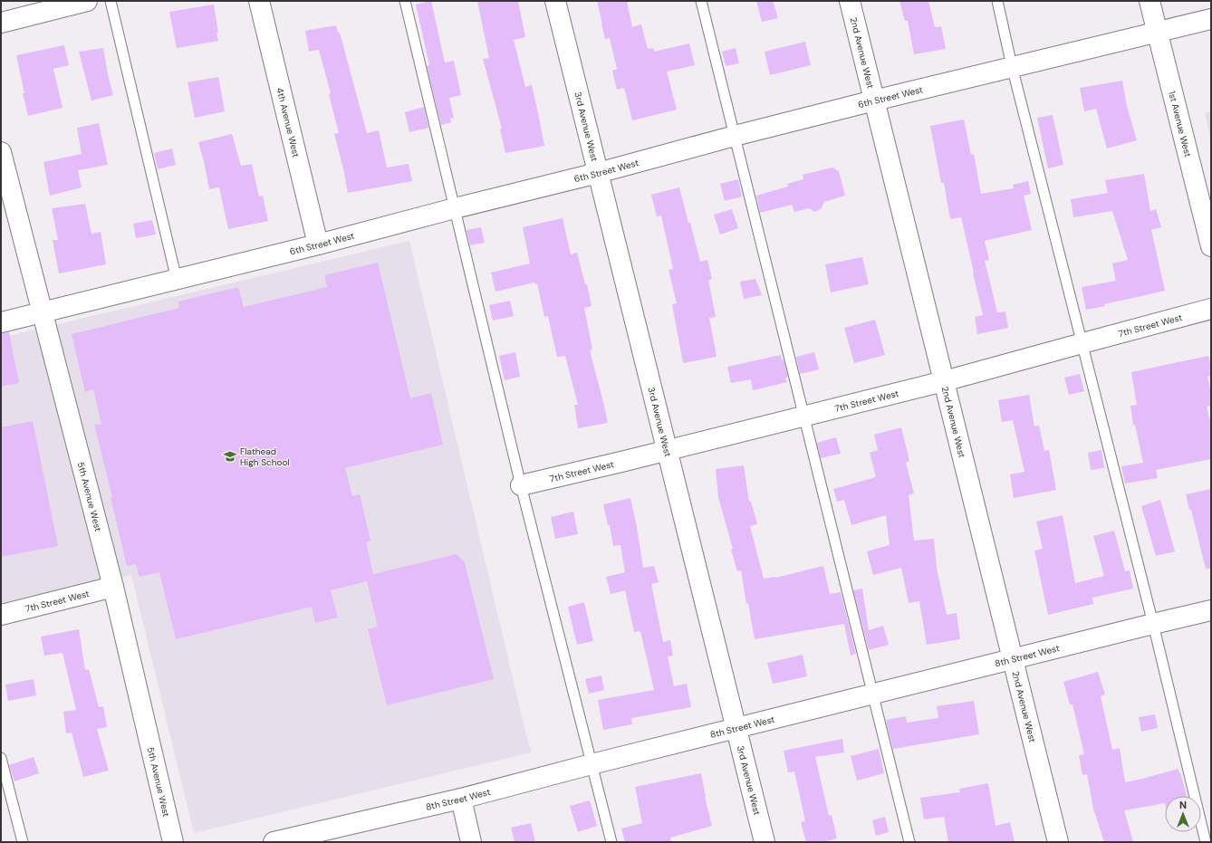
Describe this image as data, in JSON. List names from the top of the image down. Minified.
{"streets":{"street":["2nd Avenue West","6th Street West","4th Avenue West","1st Avenue West","3rd Avenue West","7th Street West","5th Avenue West","8th Street West"]},"crossings":[["2nd Avenue West","6th Street West"],["2nd Avenue West","7th Street West"],["2nd Avenue West","8th Street West"],["6th Street West","4th Avenue West"],["6th Street West","1st Avenue West"],["6th Street West","3rd Avenue West"],["6th Street West","5th Avenue West"],["3rd Avenue West","7th Street West"],["3rd Avenue West","8th Street West"],["7th Street West","5th Avenue West"]],"places":{"school or university":["Flathead High School"]},"north":"top"}
